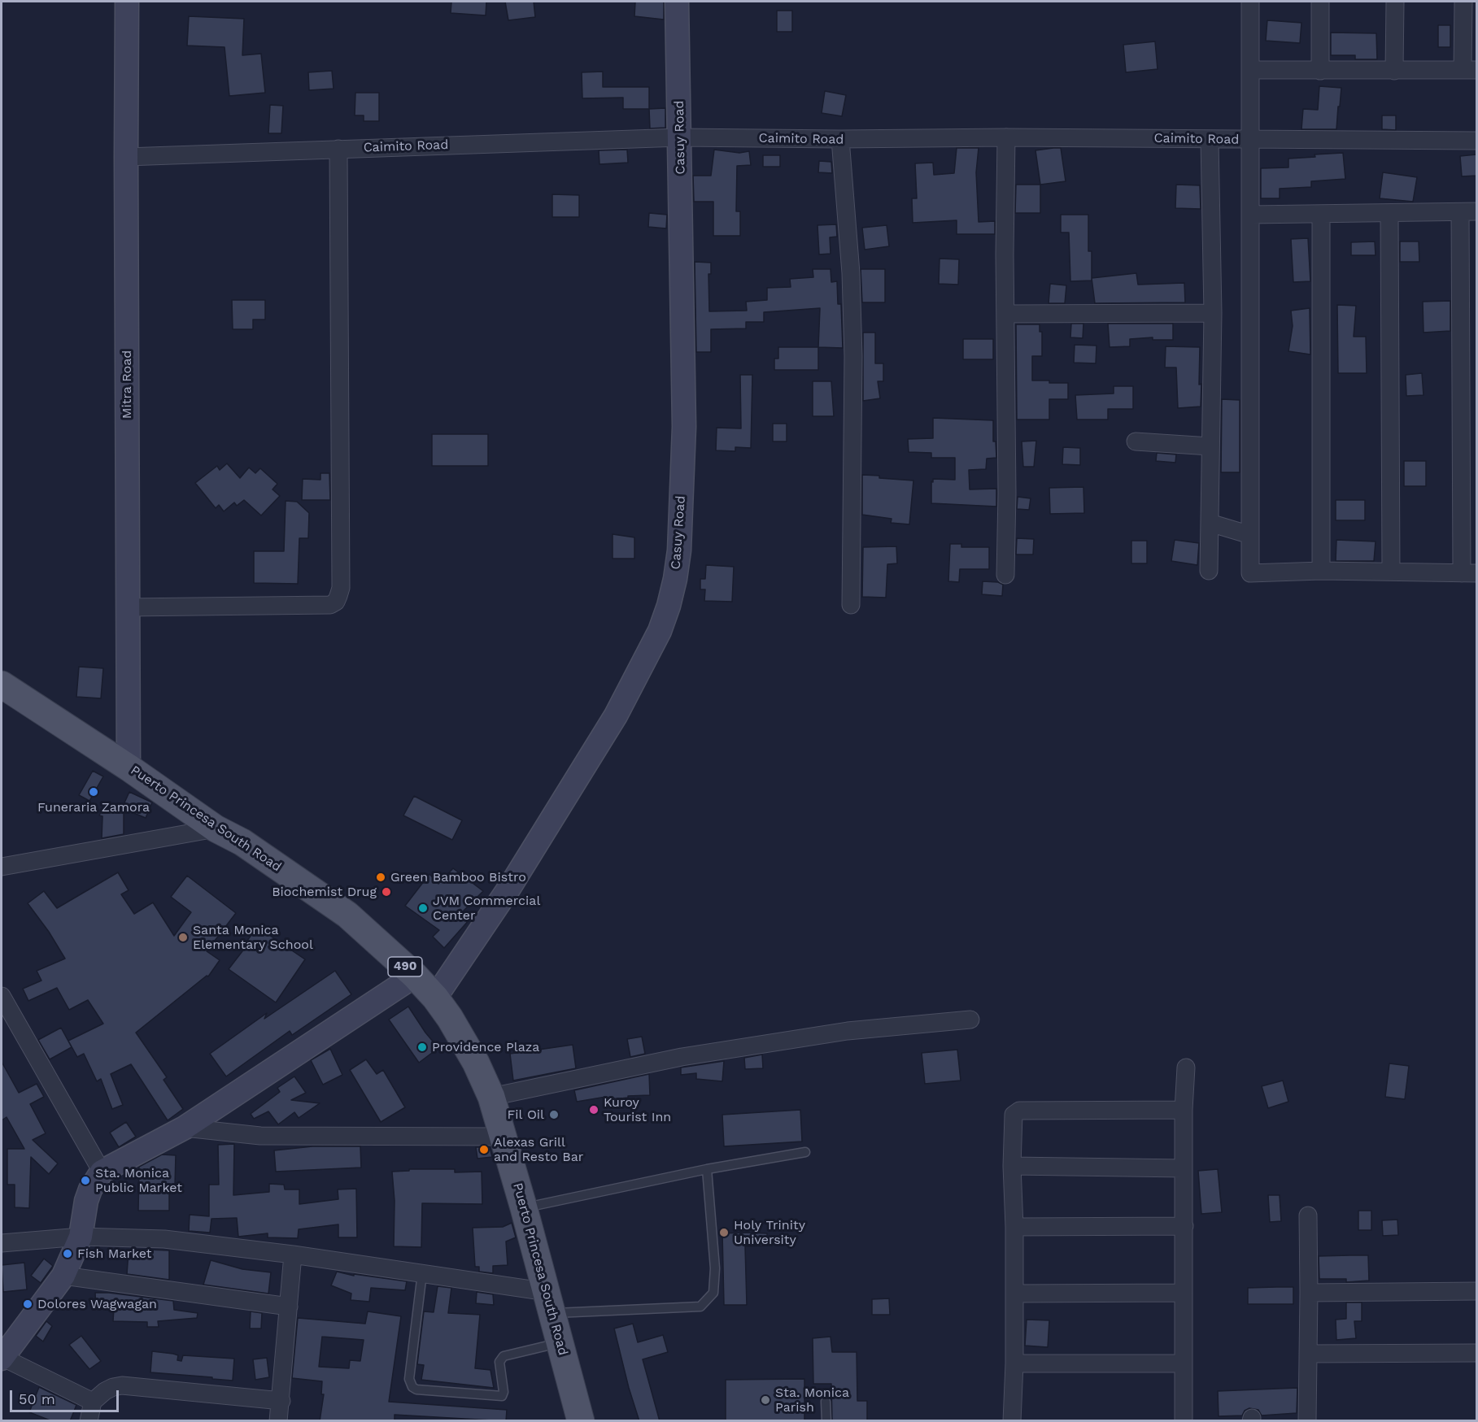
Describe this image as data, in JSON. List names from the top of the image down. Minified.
{"streets":{"main road":["Puerto Princesa South Road","490"],"street":["Casuy Road","Caimito Road","Mitra Road"]},"crossings":[["Casuy Road","Caimito Road"],["Casuy Road","Puerto Princesa South Road"],["Caimito Road","Mitra Road"],["Mitra Road","Puerto Princesa South Road"]],"places":["Funeraria Zamora","Green Bamboo Bistro","Biochemist Drug","JVM Commercial Center","Santa Monica Elementary School","Providence Plaza","Kuroy Tourist Inn","Fil Oil","Alexas Grill and Resto Bar","Sta. Monica Public Market","Holy Trinity University","Fish Market","Dolores Wagwagan","Sta. Monica Parish"],"scale_bar":"50 m"}
